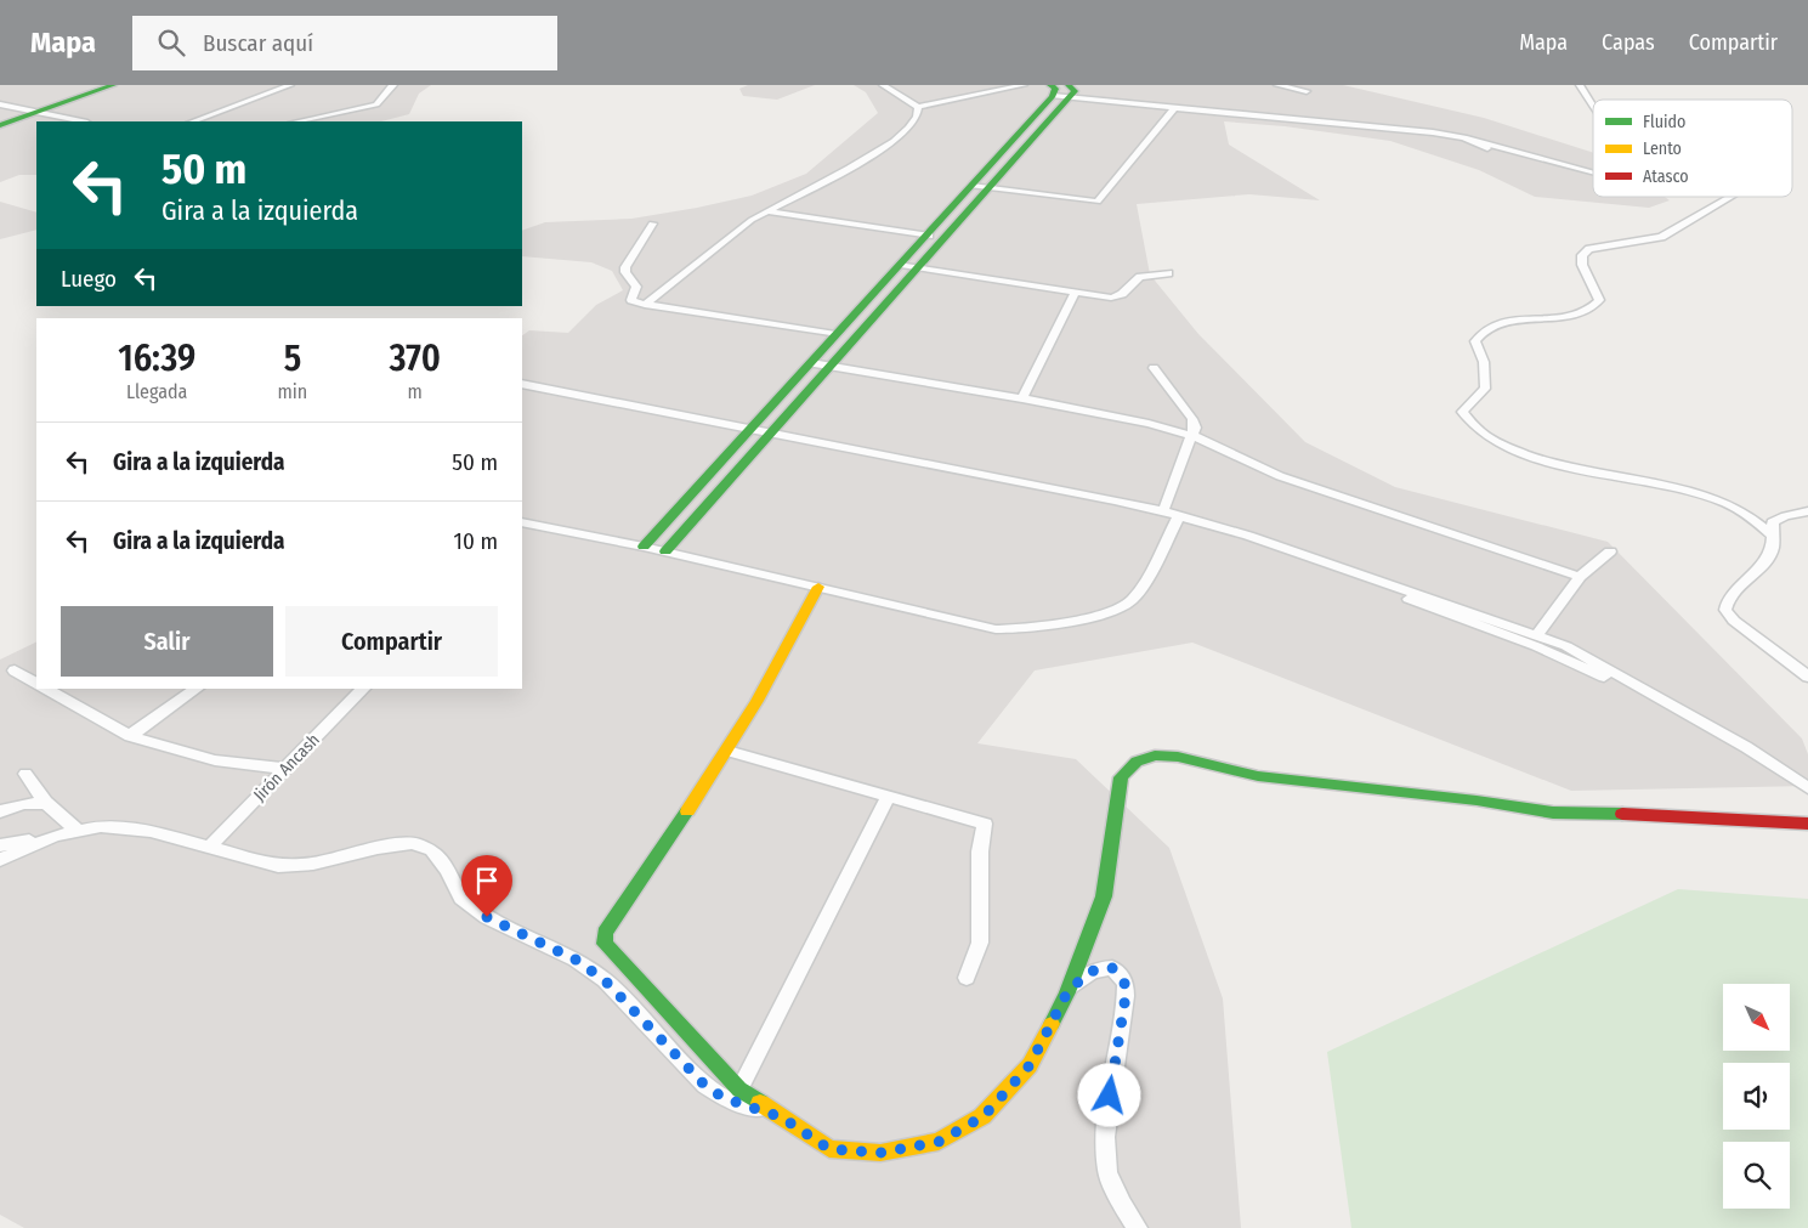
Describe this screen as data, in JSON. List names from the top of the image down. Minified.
{"streets":{"street":["Jirón Ancash"]},"legend":["Fluido","Lento","Atasco"],"north":"bottom right","page":{"header":"Mapa","search":"Buscar aquí","nav":["Mapa","Capas","Compartir"],"turn":["50 m","Gira a la izquierda"],"then":"Luego","eta":["16:39","Llegada","5","min","370","m"],"list":[{"name":"Gira a la izquierda","value":"50 m"},{"name":"Gira a la izquierda","value":"10 m"}],"buttons":["Salir","Compartir"]}}
